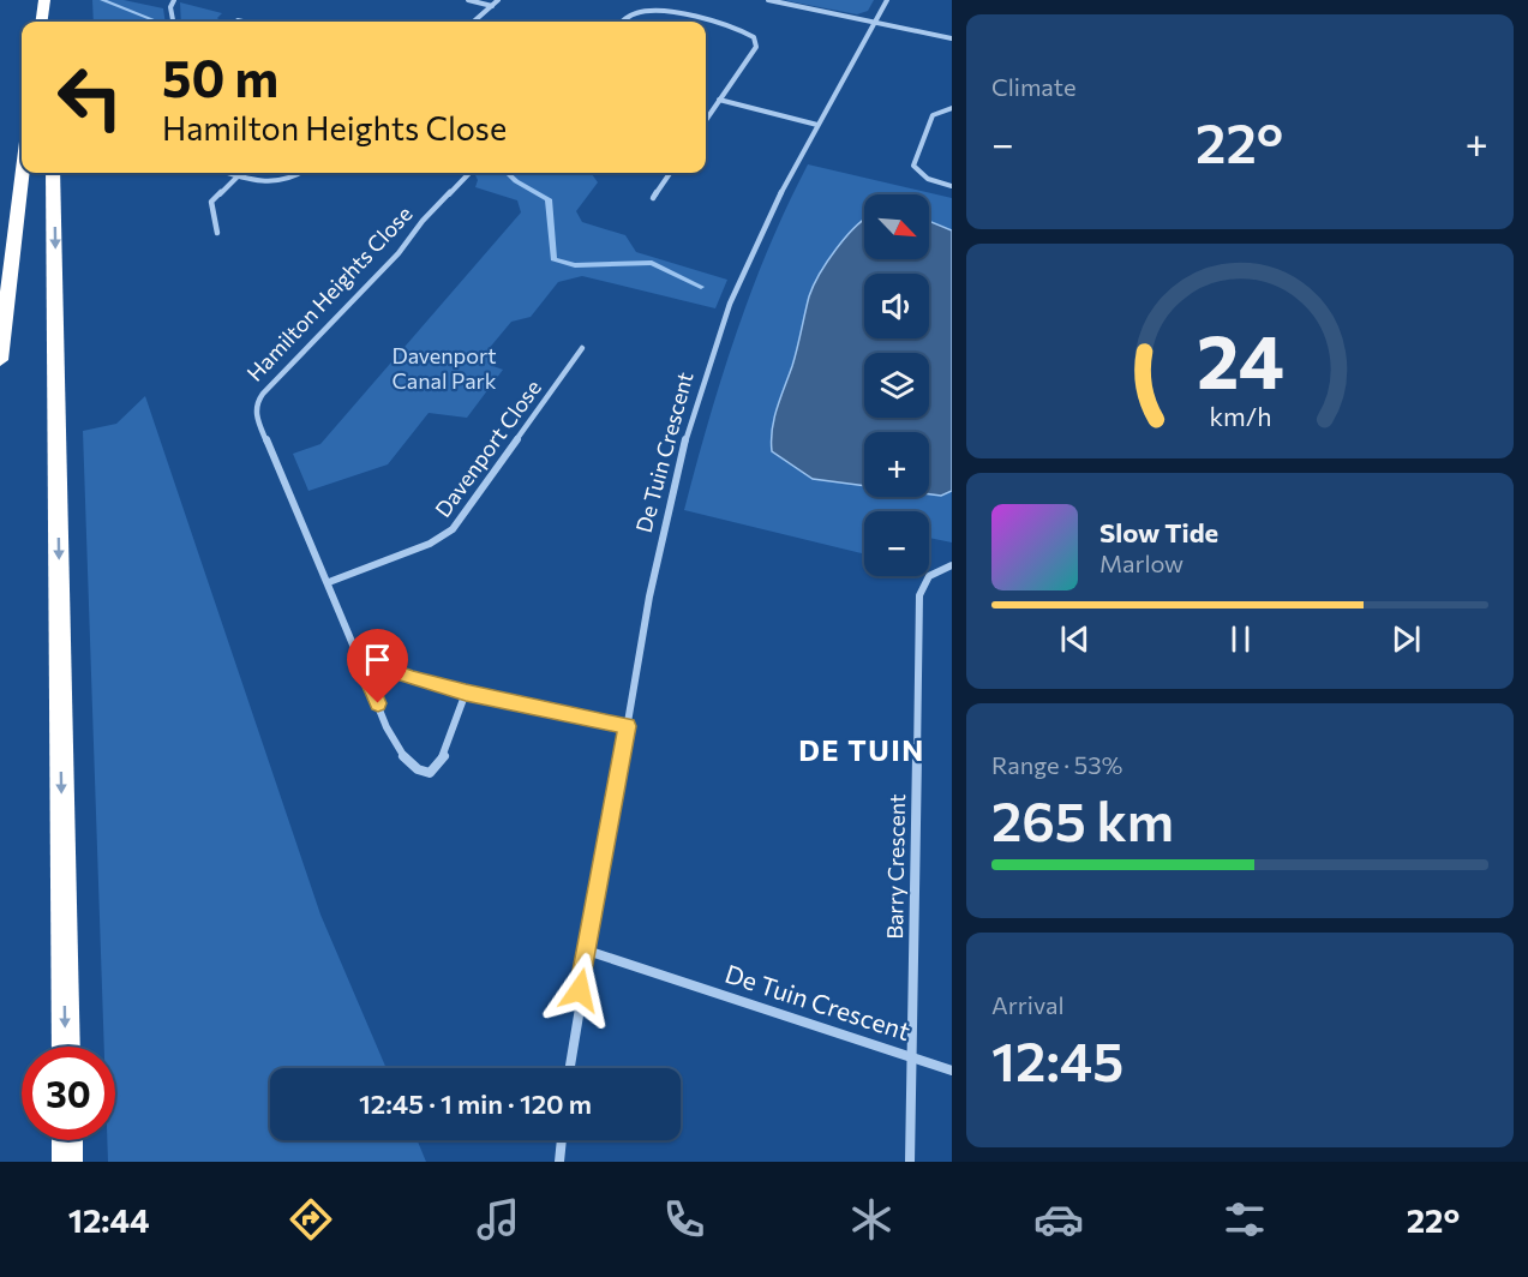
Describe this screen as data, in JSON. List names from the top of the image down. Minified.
{"streets":{"street":["Hamilton Heights Close","Davenport Close","De Tuin Crescent","Barry Crescent"]},"crossings":[["Hamilton Heights Close","Davenport Close"],["De Tuin Crescent","Barry Crescent"]],"districts":["DE TUIN"],"parks":["Davenport Canal Park"],"north":"bottom right","page":{"tile":["Climate",["Range · 53%","265 km"],["Arrival","12:45"]],"turn":["50 m","Hamilton Heights Close"],"heat":["−","22°","+"],"map_buttons":["+","−"],"song":["Slow Tide","Marlow"],"limit":"30","trip":"12:45 · 1 min · 120 m","tabs":["12:44","22°"],"gauge":["24","km/h"]}}
